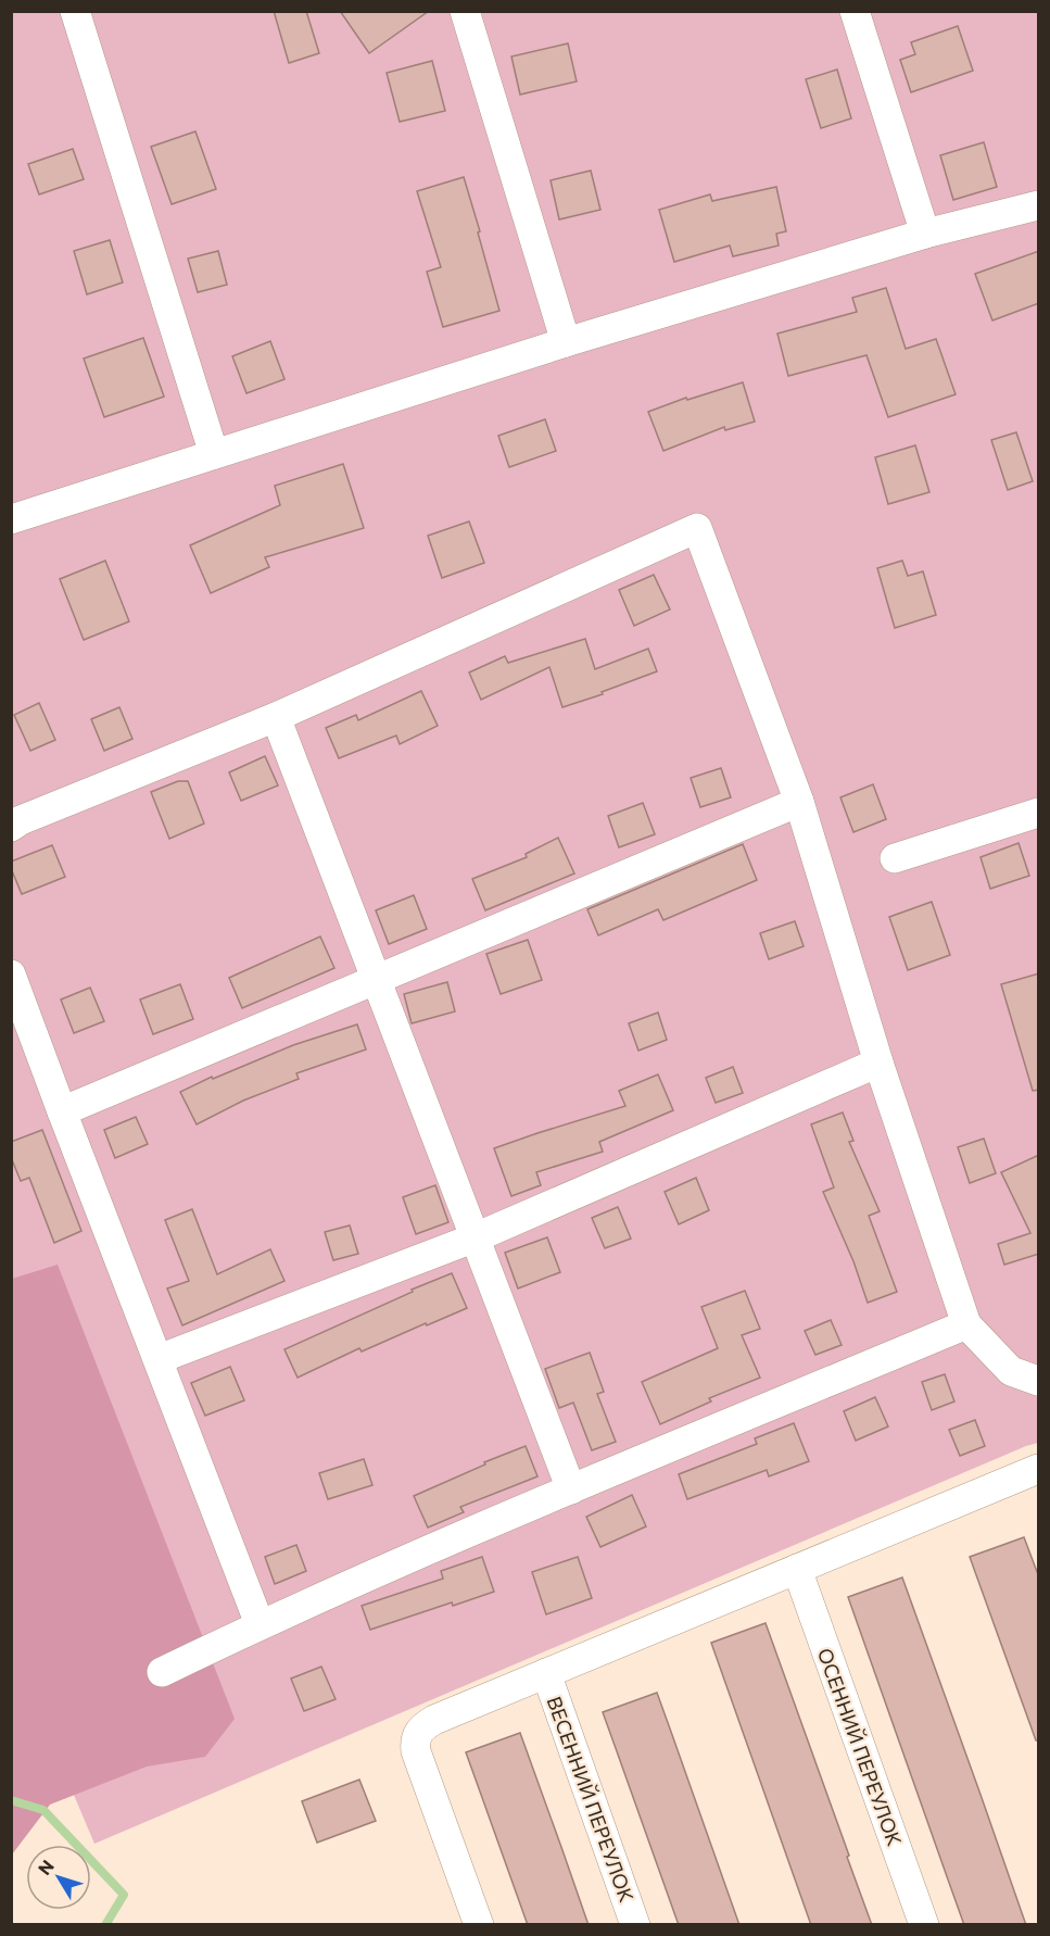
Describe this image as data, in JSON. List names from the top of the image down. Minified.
{"streets":{"street":["ОСЕННИЙ ПЕРЕУЛОК","ВЕСЕННИЙ ПЕРЕУЛОК"]},"north":"top left"}
